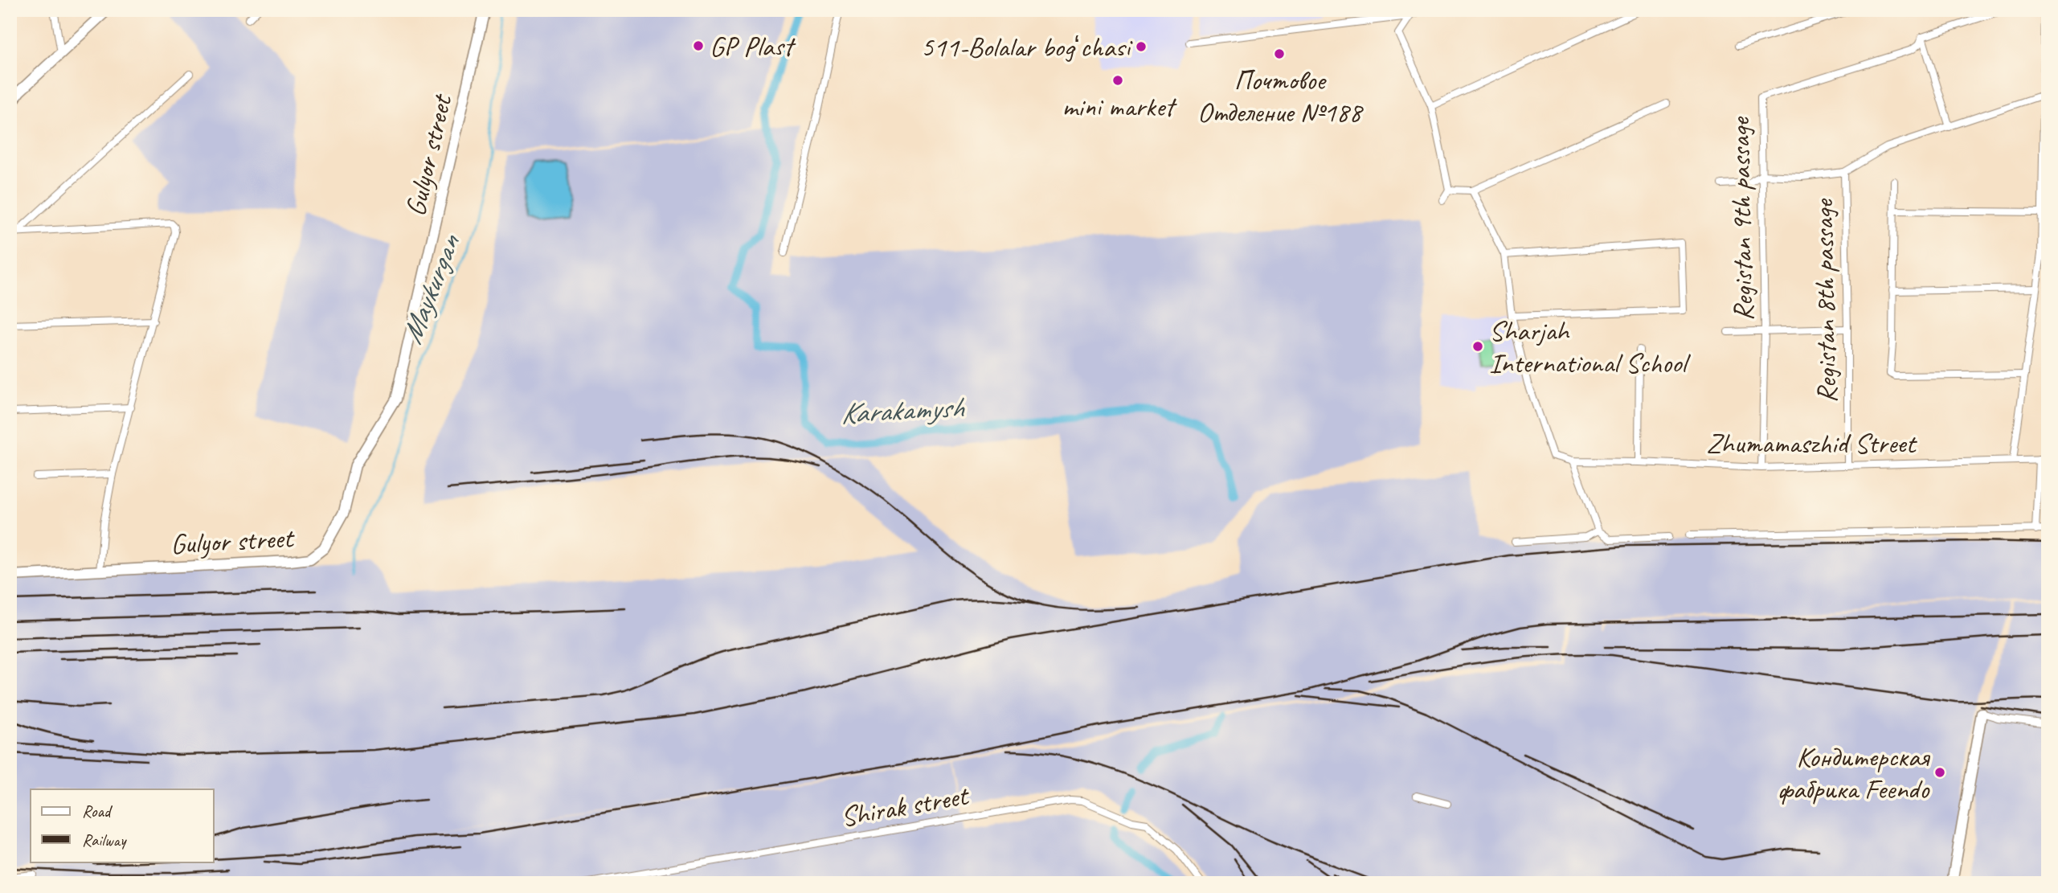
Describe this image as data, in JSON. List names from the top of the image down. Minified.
{"streets":{"street":["Gulyor street","Registan 9th passage","Registan 8th passage","Zhumamaszhid Street","Shirak street"]},"crossings":[["Registan 9th passage","Registan 8th passage"],["Registan 9th passage","Zhumamaszhid Street"],["Registan 8th passage","Zhumamaszhid Street"]],"water":["Maykurgan","Karakamysh"],"places":["GP Plast","511-Bolalar bogʻchasi","Почтовое Отделение №188","mini market","Sharjah International School","Кондитерская фабрика Feendo"],"legend":["Road","Railway"]}
